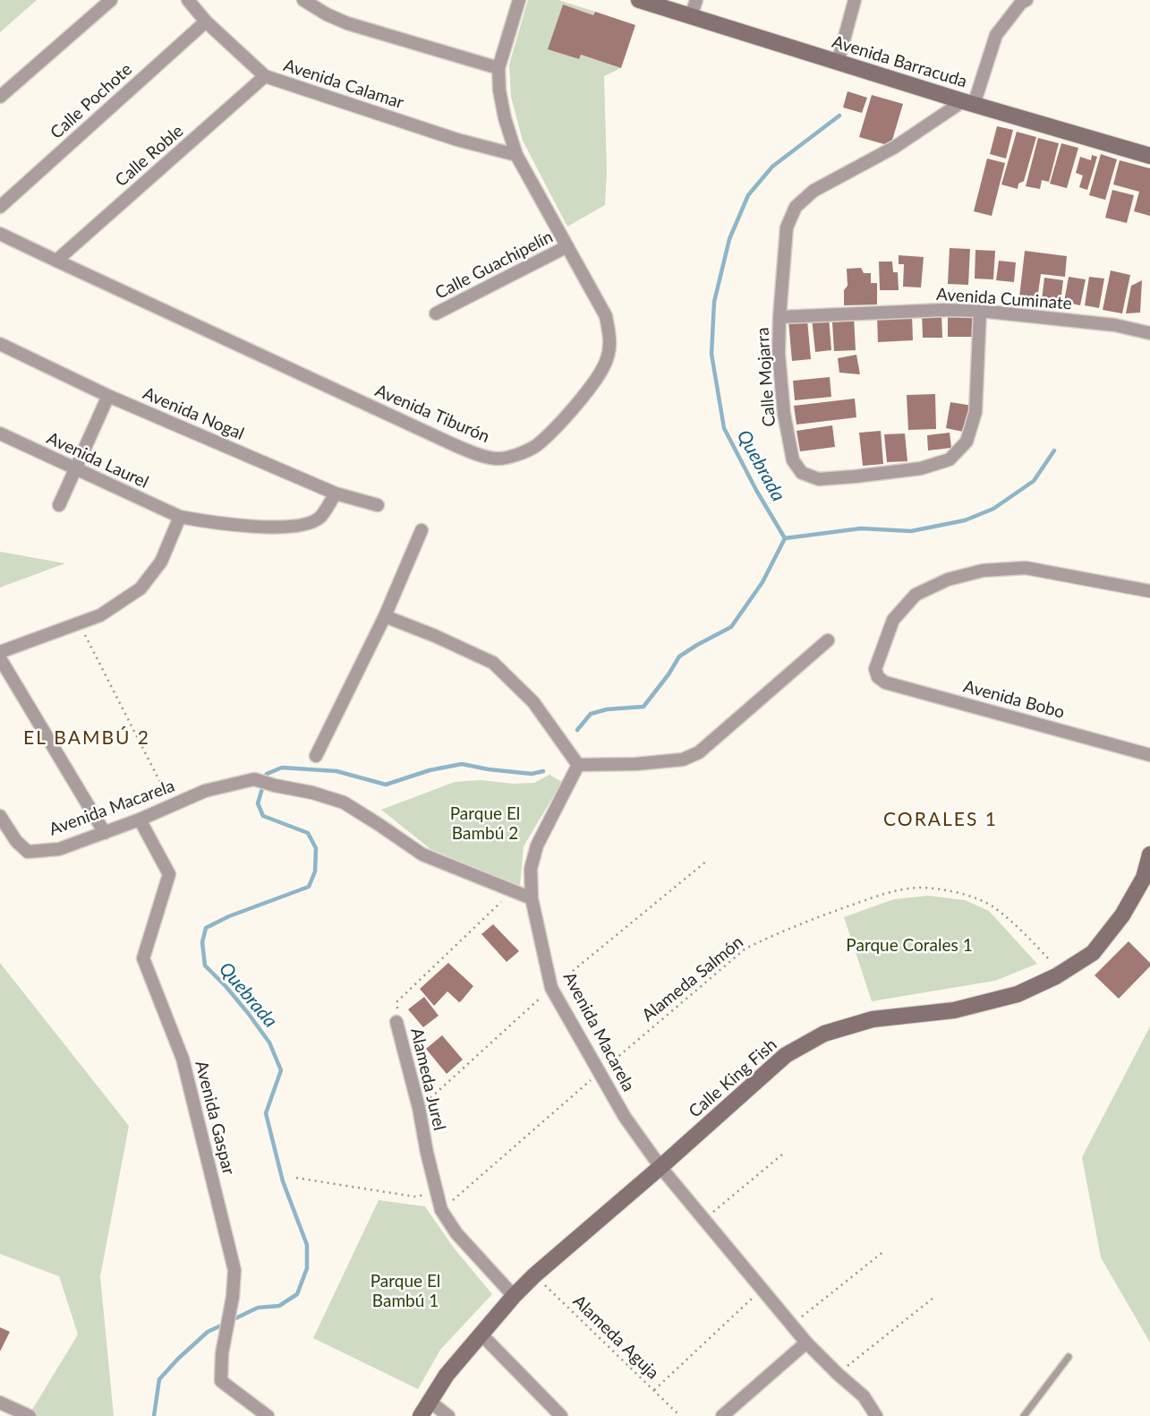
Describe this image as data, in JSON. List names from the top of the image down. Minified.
{"streets":{"street":["Avenida Barracuda","Avenida Calamar","Calle Pochote","Calle Roble","Calle Guachipelín","Avenida Cuminate","Calle Mojarra","Avenida Nogal","Avenida Tiburón","Avenida Laurel","Avenida Bobo","Avenida Macarela","Calle King Fish","Alameda Jurel","Avenida Gaspar"],"path":["Alameda Salmón","Alameda Aguja"]},"crossings":[["Avenida Barracuda","Calle Mojarra"],["Avenida Calamar","Calle Pochote"],["Avenida Calamar","Calle Roble"],["Avenida Calamar","Avenida Tiburón"],["Calle Roble","Avenida Tiburón"],["Calle Guachipelín","Avenida Tiburón"],["Avenida Cuminate","Calle Mojarra"],["Avenida Nogal","Avenida Laurel"],["Avenida Macarela","Alameda Salmón"],["Avenida Macarela","Calle King Fish"],["Avenida Macarela","Alameda Jurel"],["Avenida Macarela","Avenida Gaspar"],["Alameda Salmón","Calle King Fish"],["Alameda Salmón","Alameda Jurel"],["Calle King Fish","Alameda Jurel"],["Calle King Fish","Alameda Aguja"]],"districts":["EL BAMBÚ 2","CORALES 1"],"water":["Quebrada"],"parks":["Parque El Bambú 2","Parque Corales 1","Parque El Bambú 1"]}
